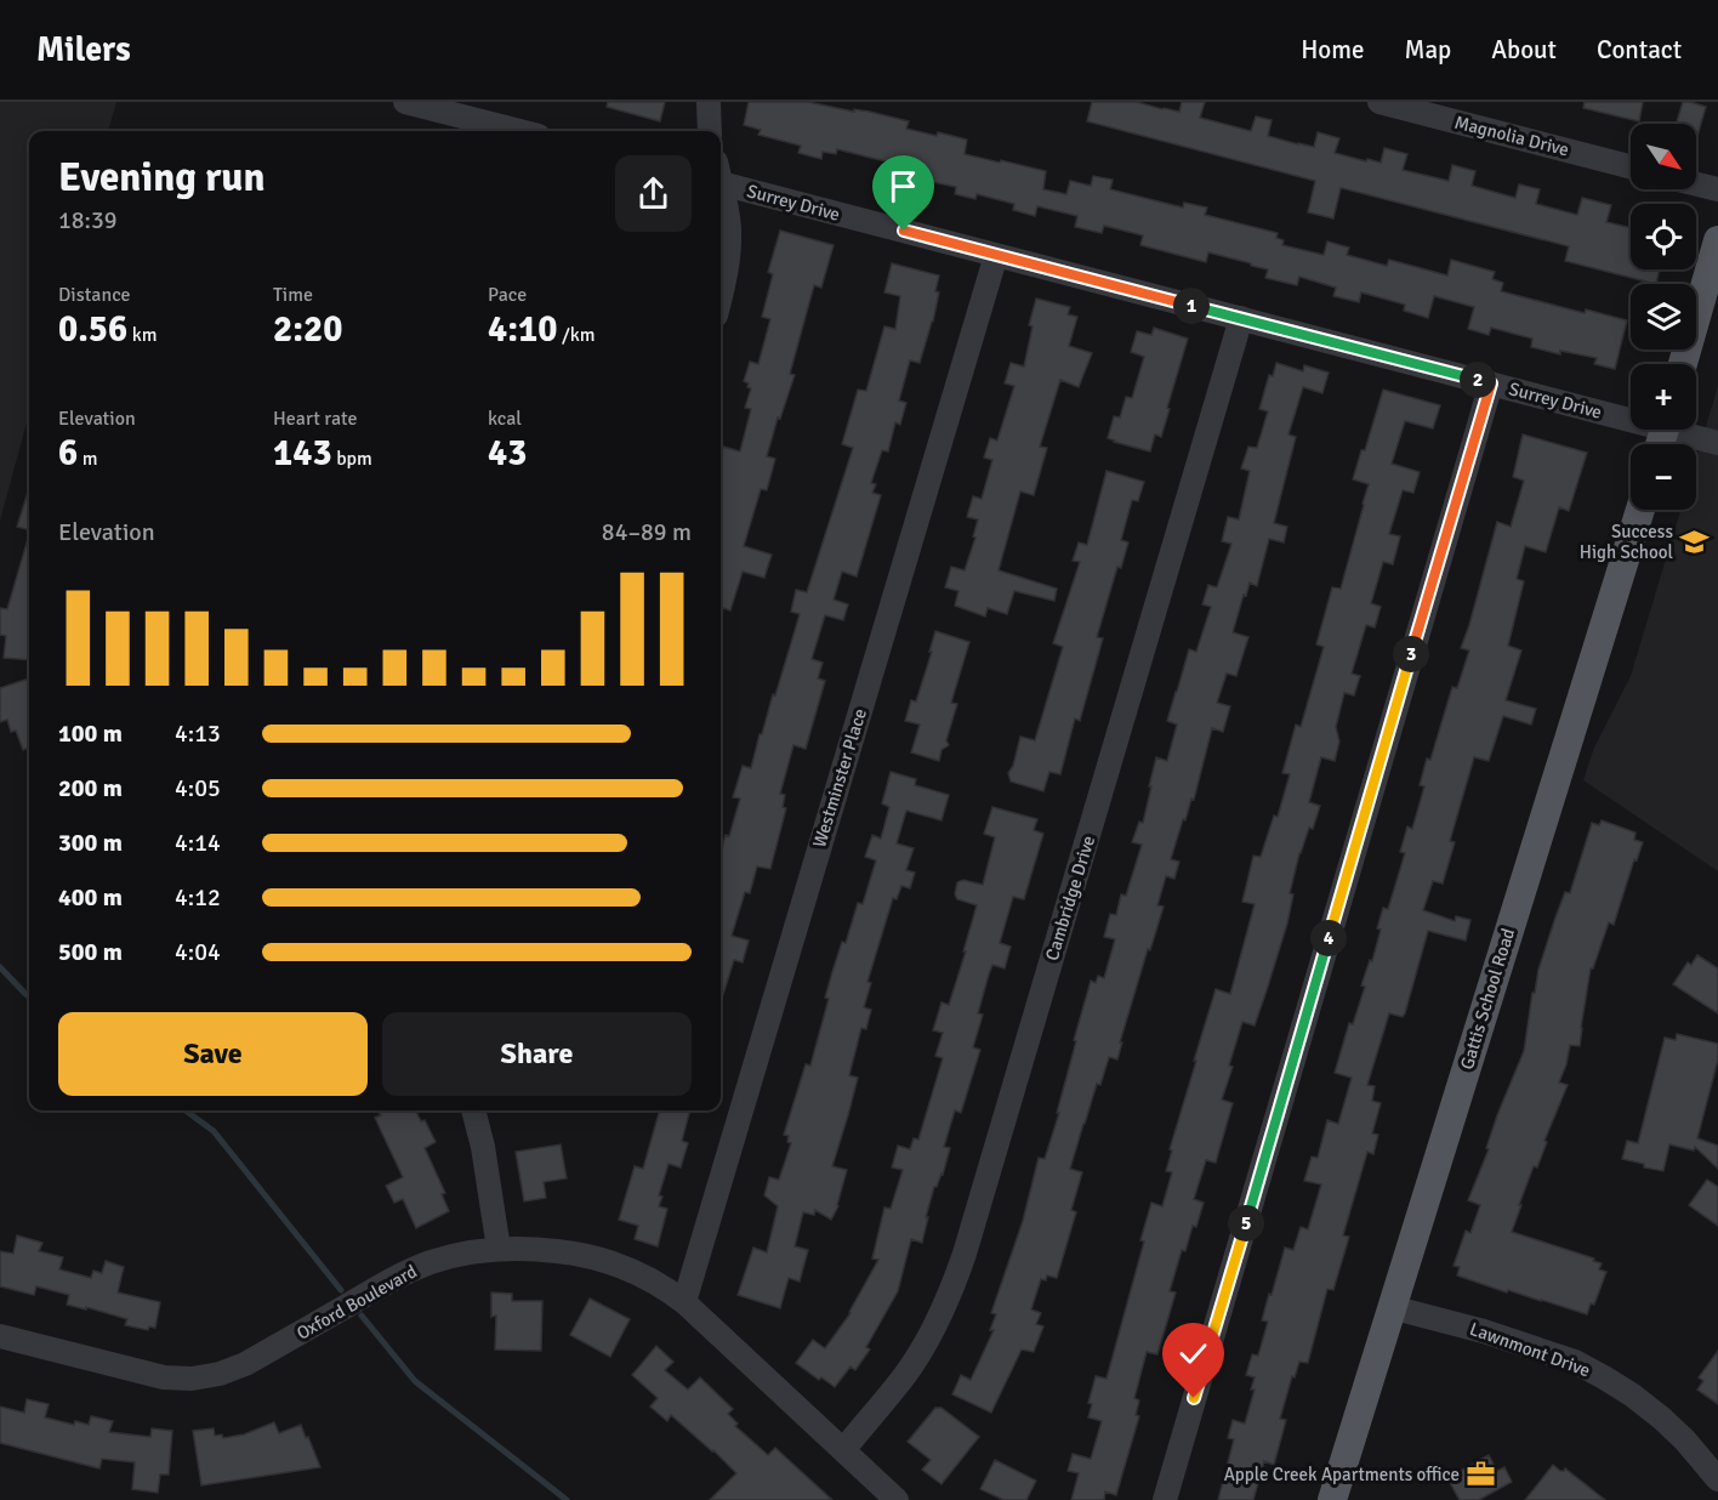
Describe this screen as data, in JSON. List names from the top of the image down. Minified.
{"streets":{"main road":["Gattis School Road"],"street":["Magnolia Drive","Surrey Drive","Westminster Place","Cambridge Drive","Oxford Boulevard","Lawnmont Drive"]},"crossings":[["Surrey Drive","Westminster Place"],["Surrey Drive","Cambridge Drive"],["Westminster Place","Oxford Boulevard"],["Cambridge Drive","Oxford Boulevard"],["Gattis School Road","Lawnmont Drive"]],"places":{"school or university":["Success High School"],"office":["Apple Creek Apartments office"]},"north":"bottom right","page":{"header":"Milers","nav":["Home","Map","About","Contact"],"map_buttons":["+","−"],"heading":["Evening run","18:39"],"stats":[["Distance","0.56 km"],["Time","2:20"],["Pace","4:10 /km"],["Elevation","6 m"],["Heart rate","143 bpm"],["kcal","43"]],"pins":["1","2","3","4","5"],"chart":["Elevation","84–89 m"],"list":[{"name":"100 m","note":"4:13"},{"name":"200 m","note":"4:05"},{"name":"300 m","note":"4:14"},{"name":"400 m","note":"4:12"},{"name":"500 m","note":"4:04"}],"buttons":["Save","Share"]}}
